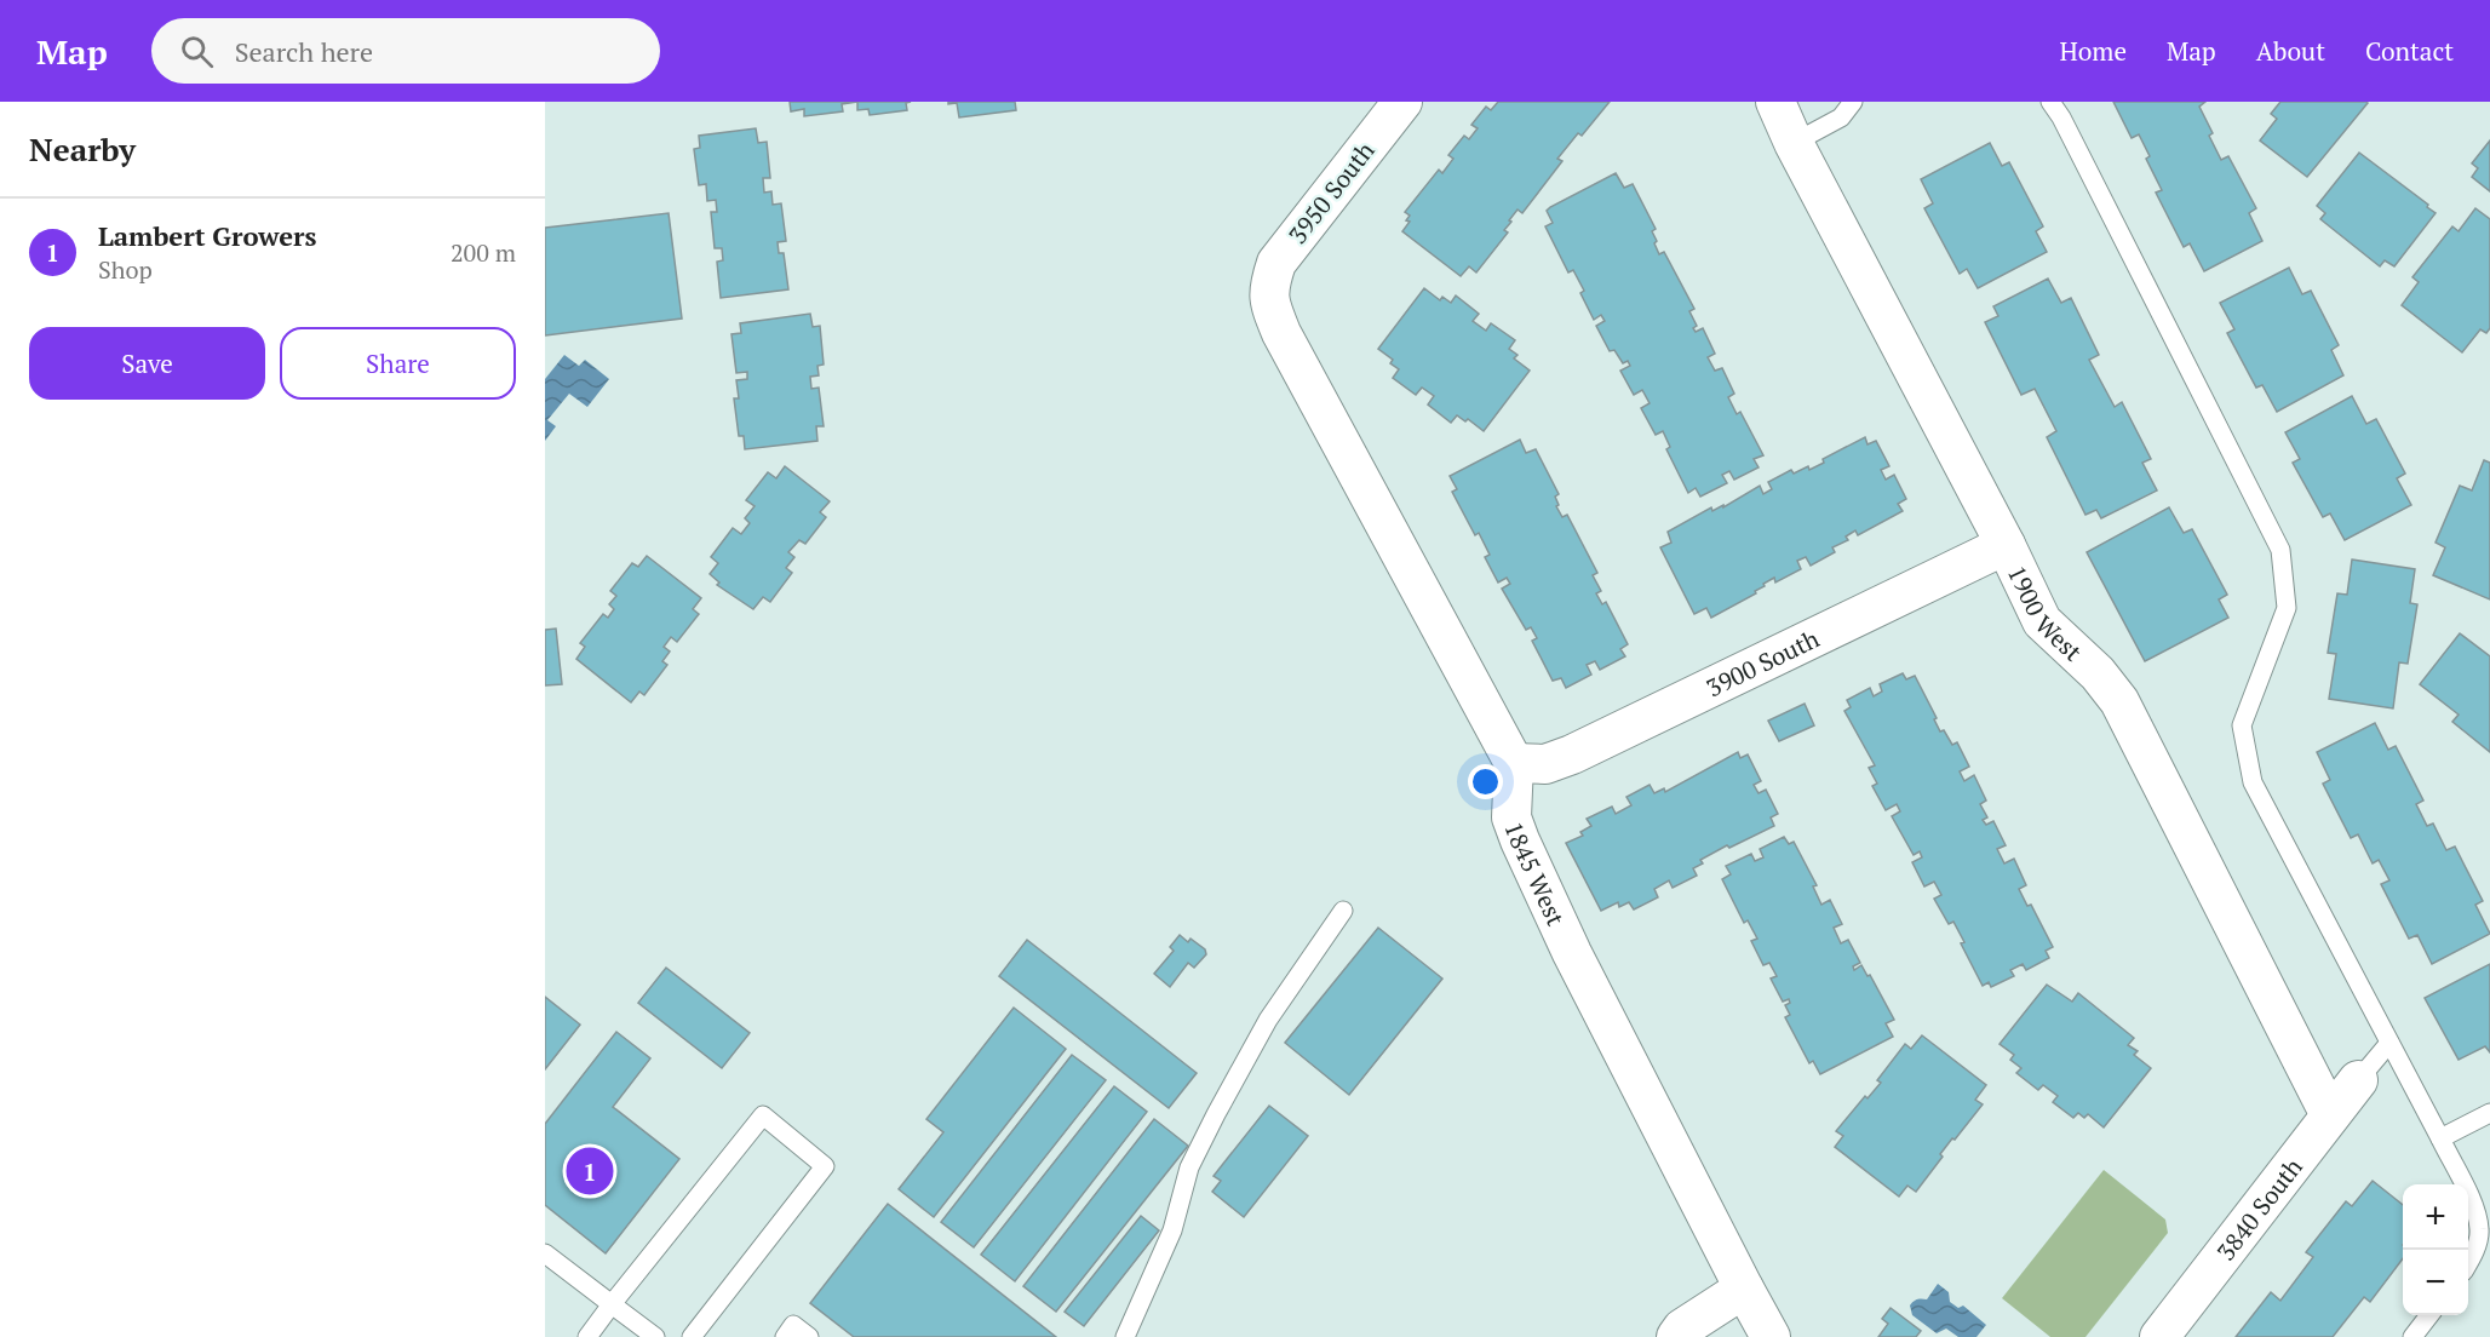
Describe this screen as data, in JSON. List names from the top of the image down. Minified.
{"streets":{"street":["3950 South","1900 West","3900 South","1845 West","3840 South"]},"crossings":[["3950 South","3900 South"],["3950 South","1845 West"],["1900 West","3900 South"],["1900 West","3840 South"],["3900 South","1845 West"]],"page":{"header":"Map","search":"Search here","nav":["Home","Map","About","Contact"],"heading":"Nearby","list":[{"mark":"1","name":"Lambert Growers","note":"Shop","value":"200 m"}],"buttons":["Save","Share"],"pins":"1","map_buttons":["+","−"]}}
